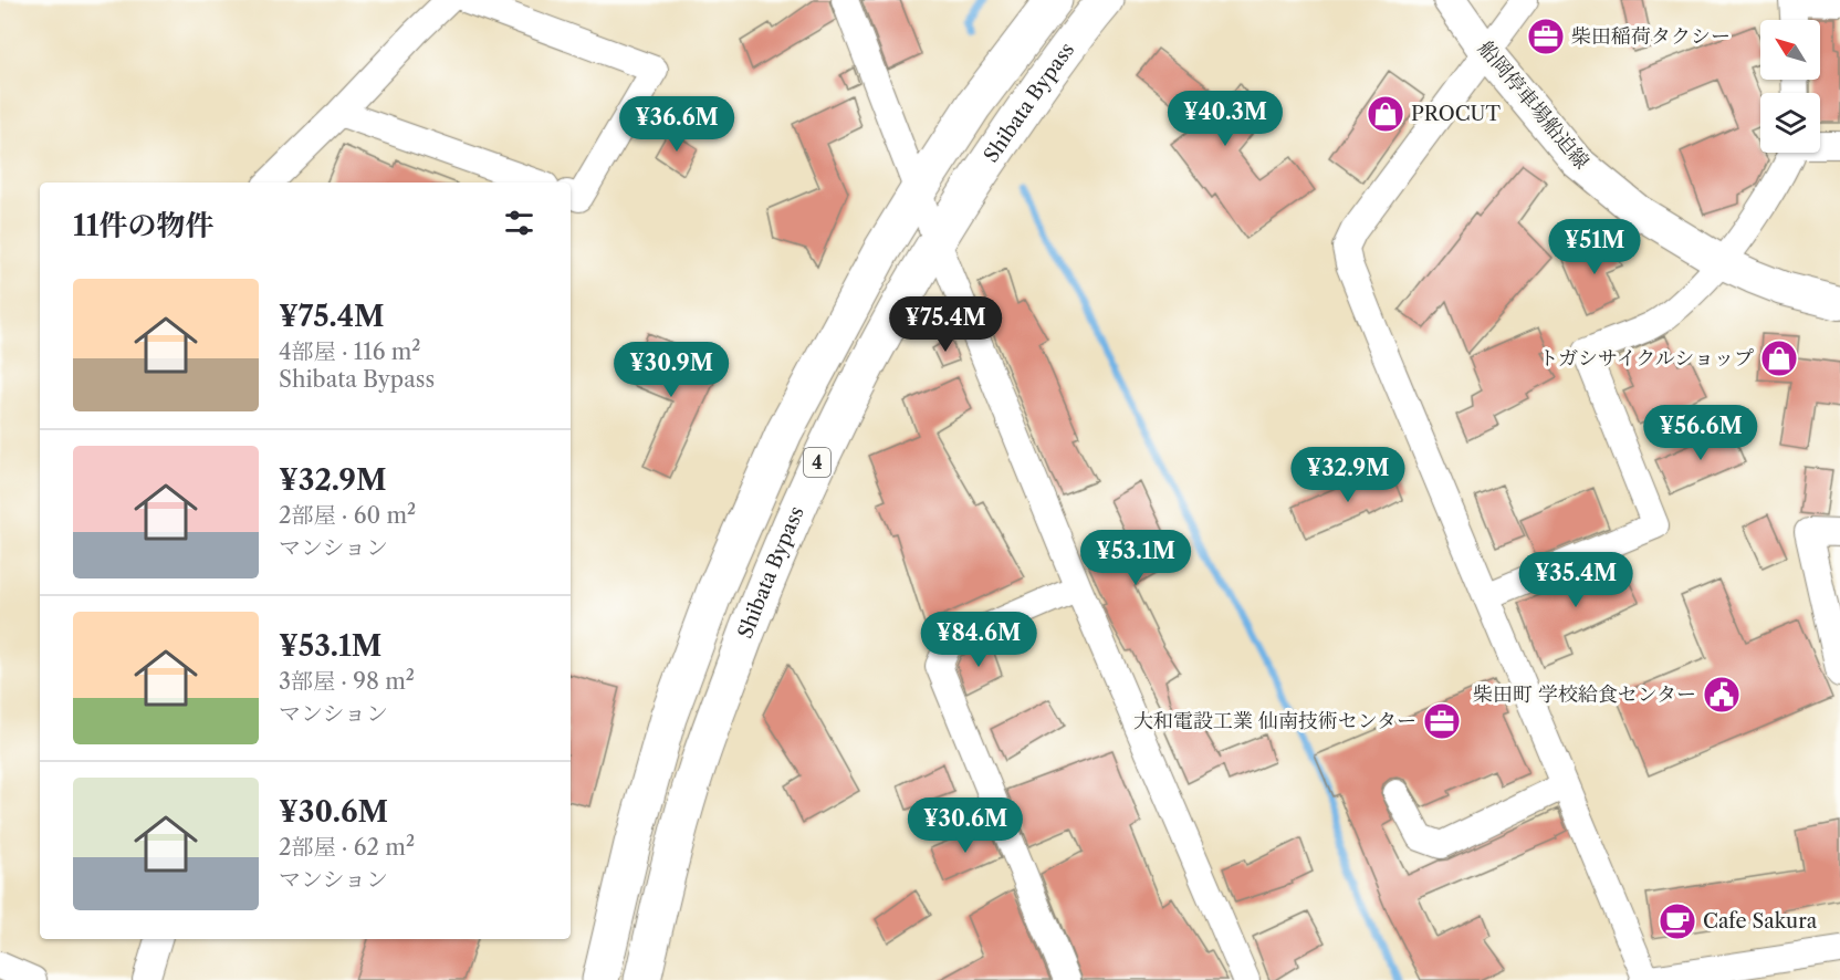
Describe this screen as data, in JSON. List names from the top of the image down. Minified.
{"streets":{"highway":["Shibata Bypass","4"],"main road":["船岡停車場船迫線"]},"places":{"office":["柴田稲荷タクシー","大和電設工業 仙南技術センター"],"shop":["PROCUT","トガシサイクルショップ"],"public building":["柴田町 学校給食センター"],"cafe":["Cafe Sakura"]},"north":"top left","page":{"price":["¥40.3M","¥36.6M","¥51M","¥75.4M","¥30.9M","¥56.6M","¥32.9M","¥53.1M","¥35.4M","¥84.6M","¥30.6M"],"heading":"11件の物件","list":[{"name":"¥75.4M","note":"4部屋 · 116 m² · Shibata Bypass"},{"name":"¥32.9M","note":"2部屋 · 60 m² · マンション"},{"name":"¥53.1M","note":"3部屋 · 98 m² · マンション"},{"name":"¥30.6M","note":"2部屋 · 62 m² · マンション"}]}}
